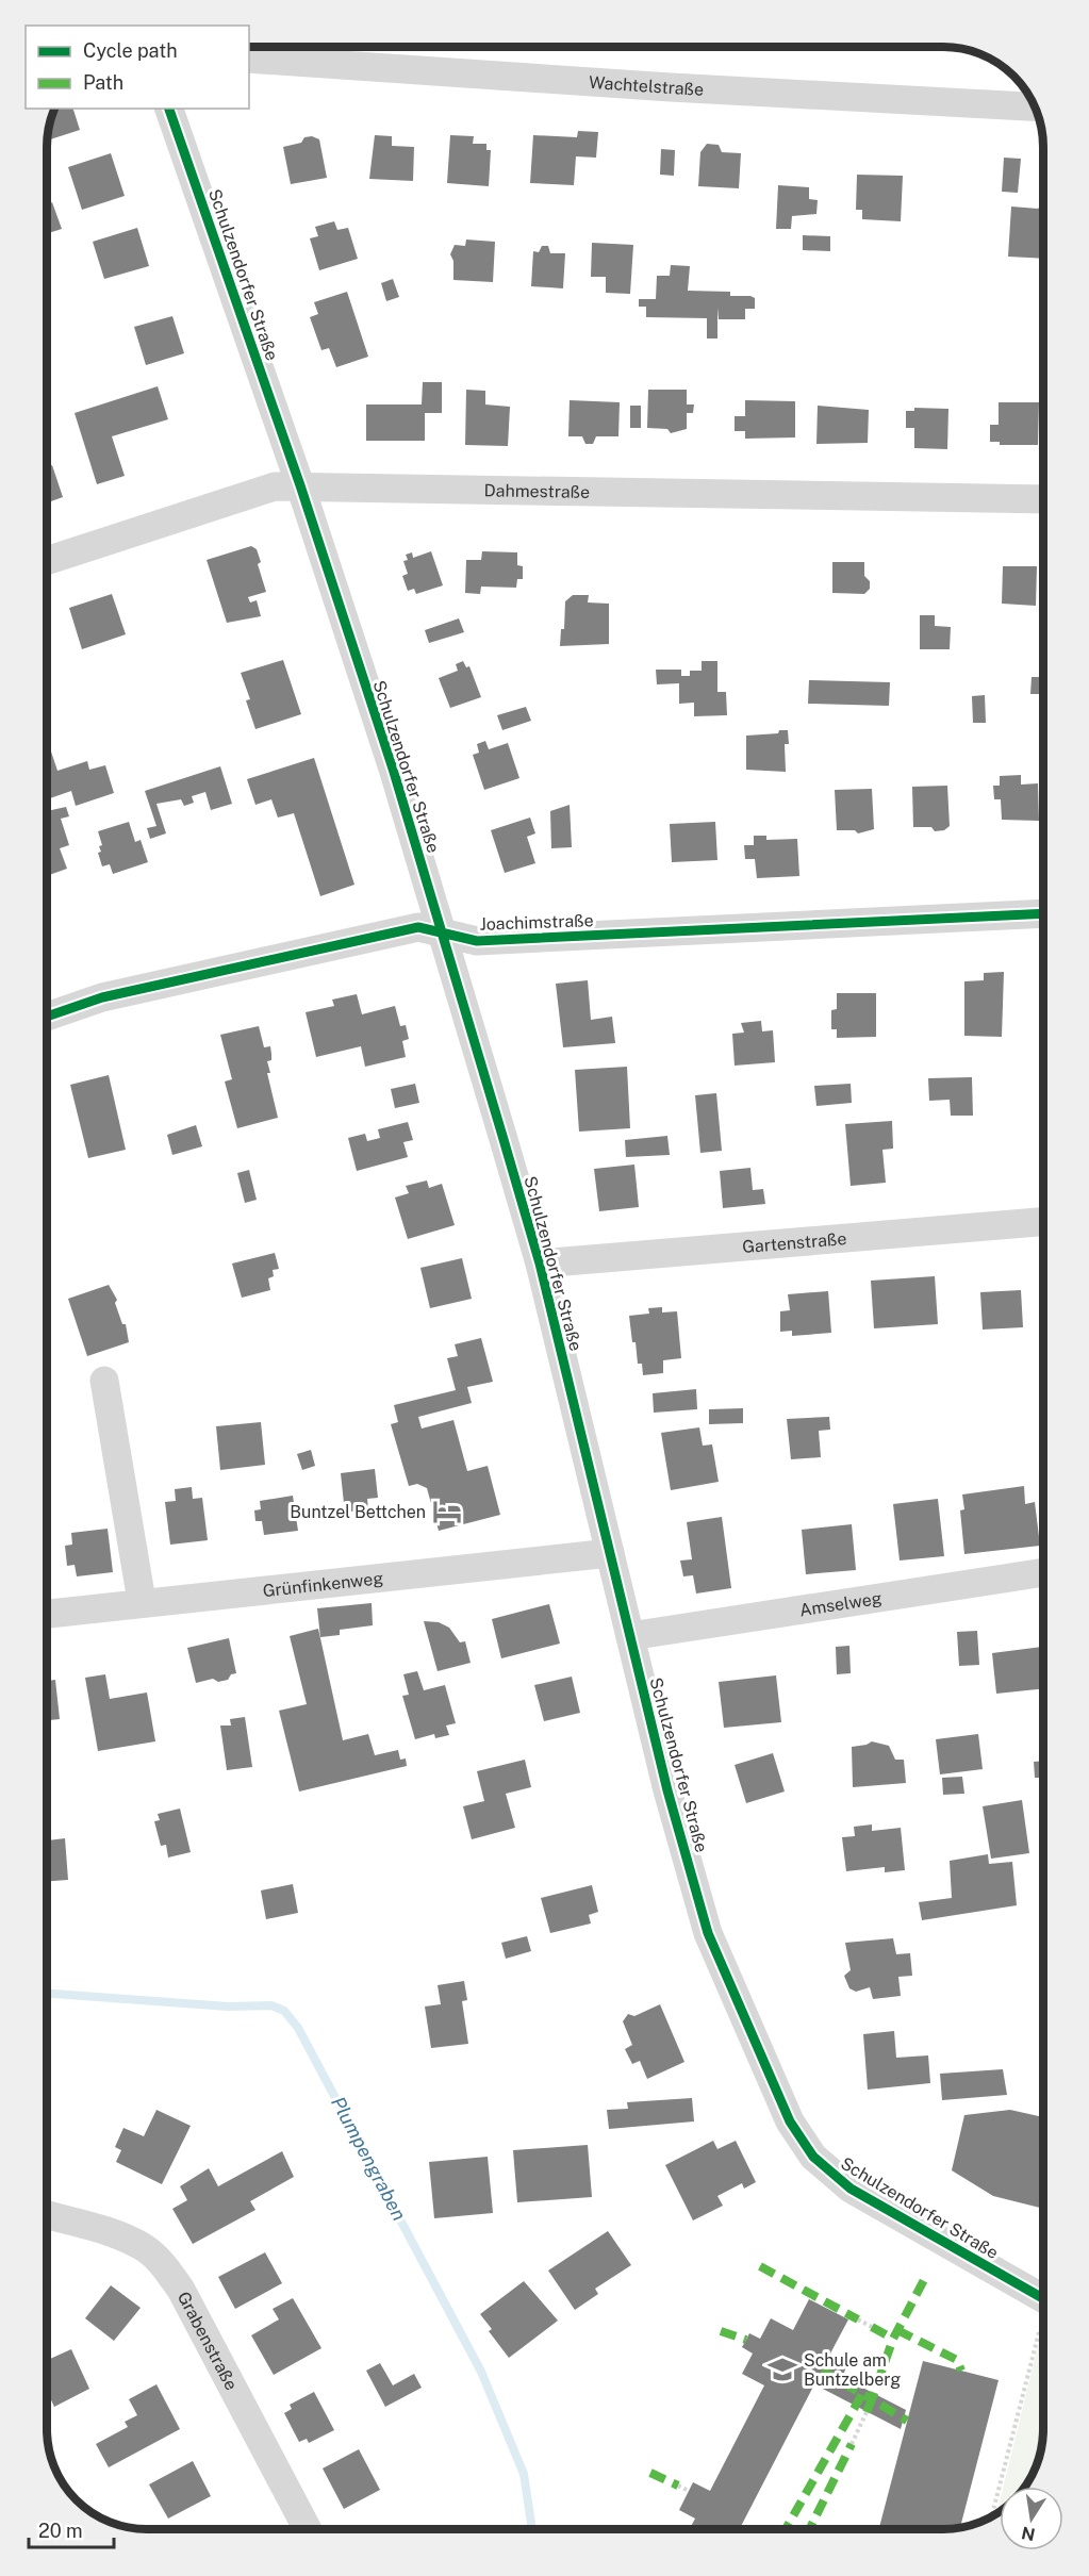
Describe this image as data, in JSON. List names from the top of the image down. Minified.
{"streets":{"street":["Wachtelstraße","Schulzendorfer Straße","Dahmestraße","Joachimstraße","Gartenstraße","Grünfinkenweg","Amselweg","Grabenstraße"]},"crossings":[["Schulzendorfer Straße","Dahmestraße"],["Schulzendorfer Straße","Joachimstraße"],["Schulzendorfer Straße","Gartenstraße"],["Schulzendorfer Straße","Grünfinkenweg"],["Schulzendorfer Straße","Amselweg"]],"water":["Plumpengraben"],"places":{"hotel":["Buntzel Bettchen"],"school or university":["Schule am Buntzelberg"]},"legend":["Cycle path","Path"],"scale_bar":"20 m","north":"bottom"}
